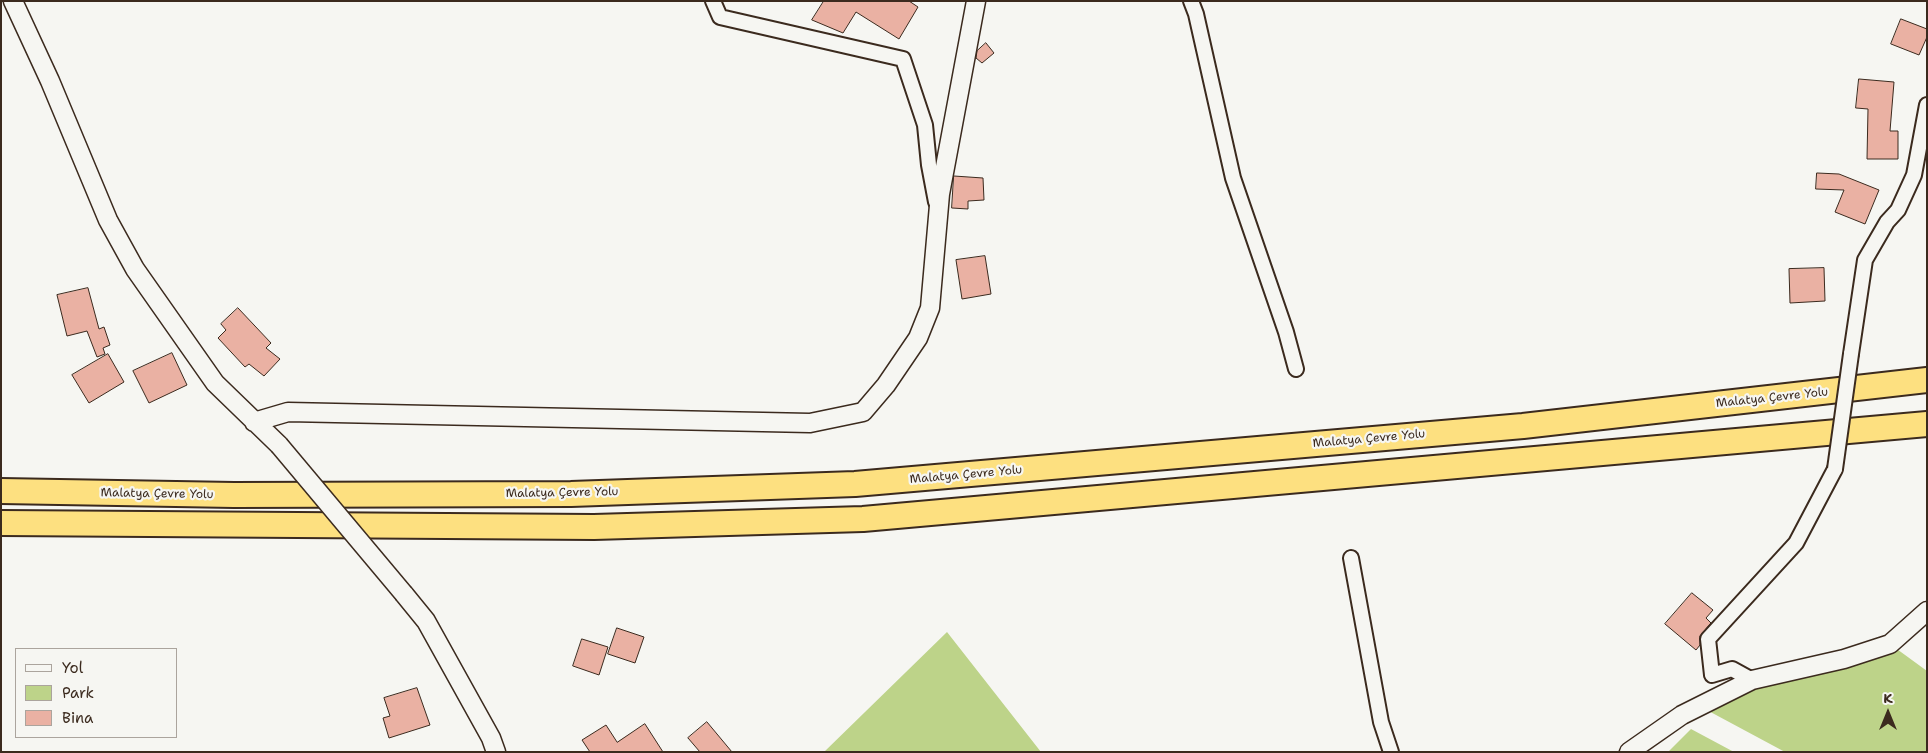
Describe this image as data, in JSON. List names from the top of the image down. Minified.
{"streets":{"highway":["Malatya Çevre Yolu"]},"legend":["Yol","Park","Bina"],"north":"top"}
